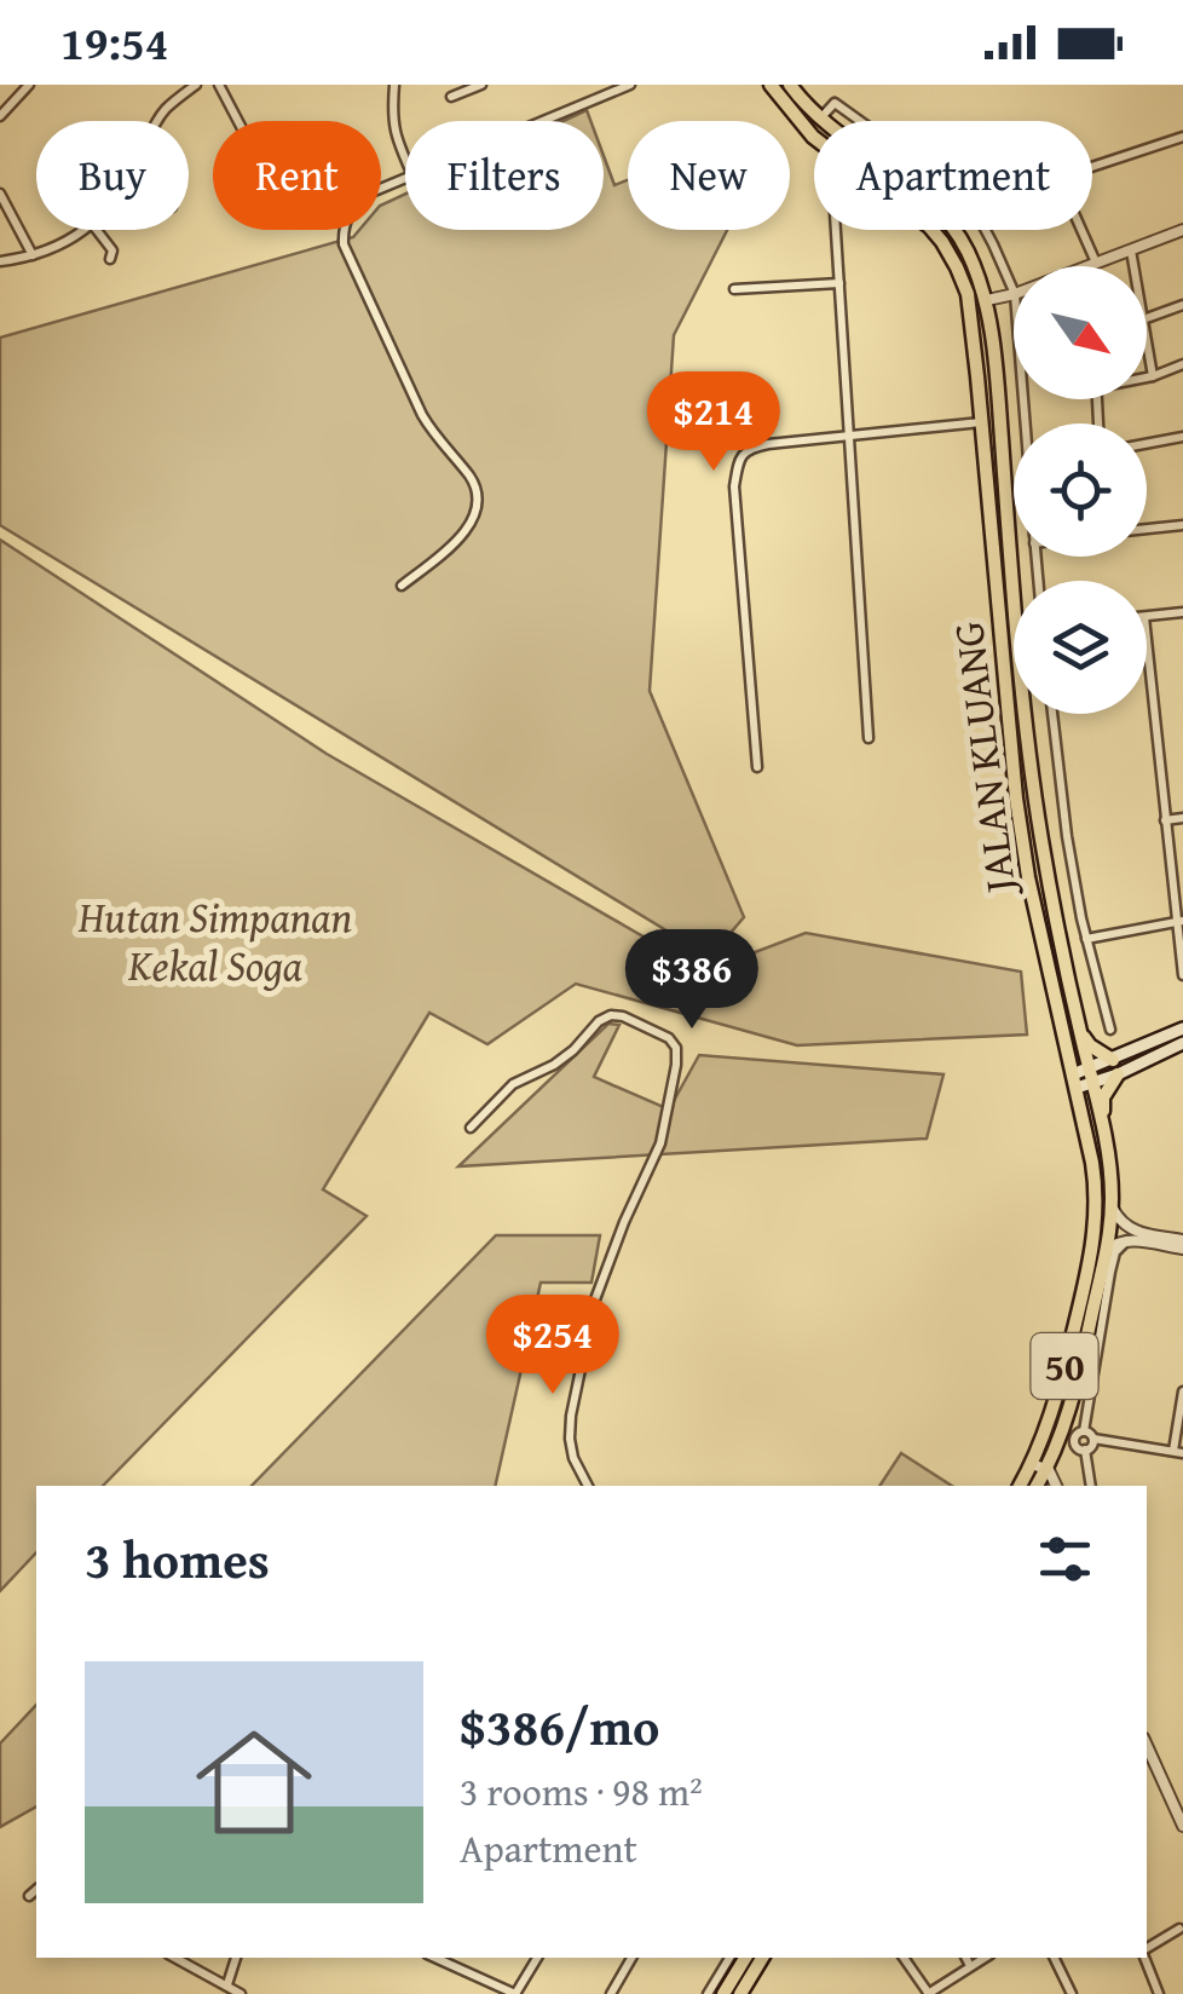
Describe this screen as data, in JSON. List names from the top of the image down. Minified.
{"streets":{"highway":["JALAN KLUANG","50"]},"parks":["Hutan Simpanan Kekal Soga"],"north":"bottom right","page":{"status":"19:54","chip":["Buy","Rent","Filters","New","Apartment"],"price":["$214","$386","$254"],"heading":"3 homes","list":[{"name":"$386/mo","note":"3 rooms · 98 m² · Apartment"}]}}
